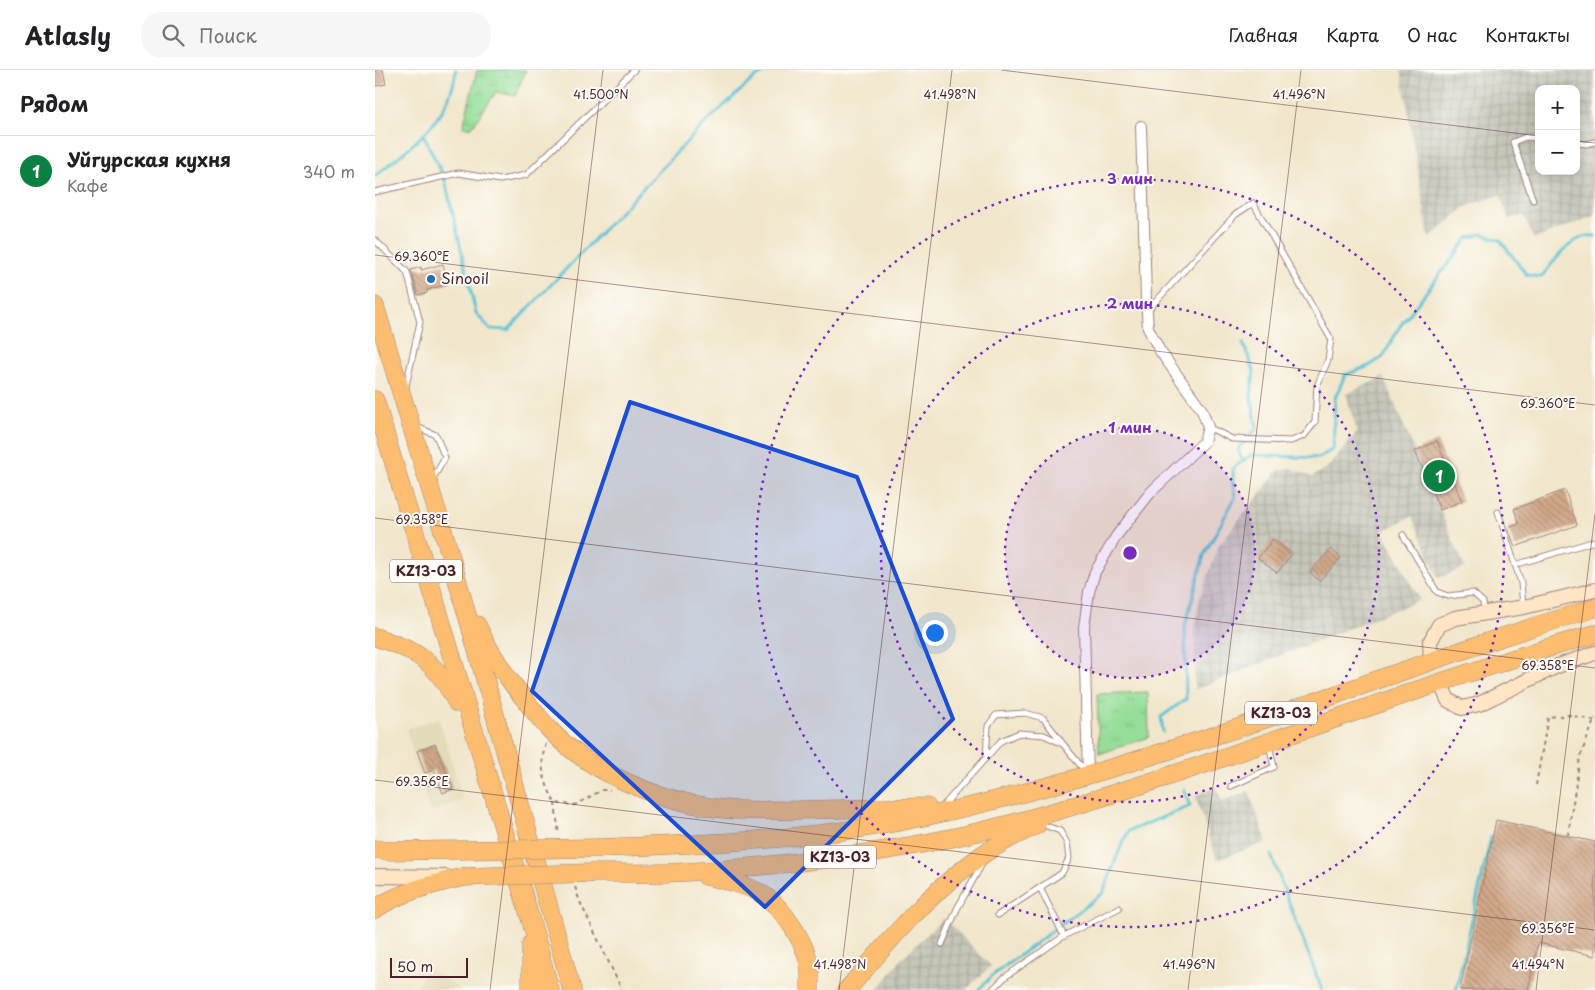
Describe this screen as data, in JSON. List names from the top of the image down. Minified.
{"streets":{"highway":["KZ13-03"]},"places":["Sinooil"],"scale_bar":"50 m","page":{"header":"Atlasly","search":"Поиск","nav":["Главная","Карта","О нас","Контакты"],"heading":"Рядом","map_buttons":["+","−"],"list":[{"mark":"1","name":"Уйгурская кухня","note":"Кафе","value":"340 m"}],"pins":"1","scale":"50 m"},"coordinates":["41.500°N","41.498°N","41.496°N","69.360°E","69.358°E","69.356°E","41.494°N"],"rings":["3 мин","2 мин","1 мин"]}
